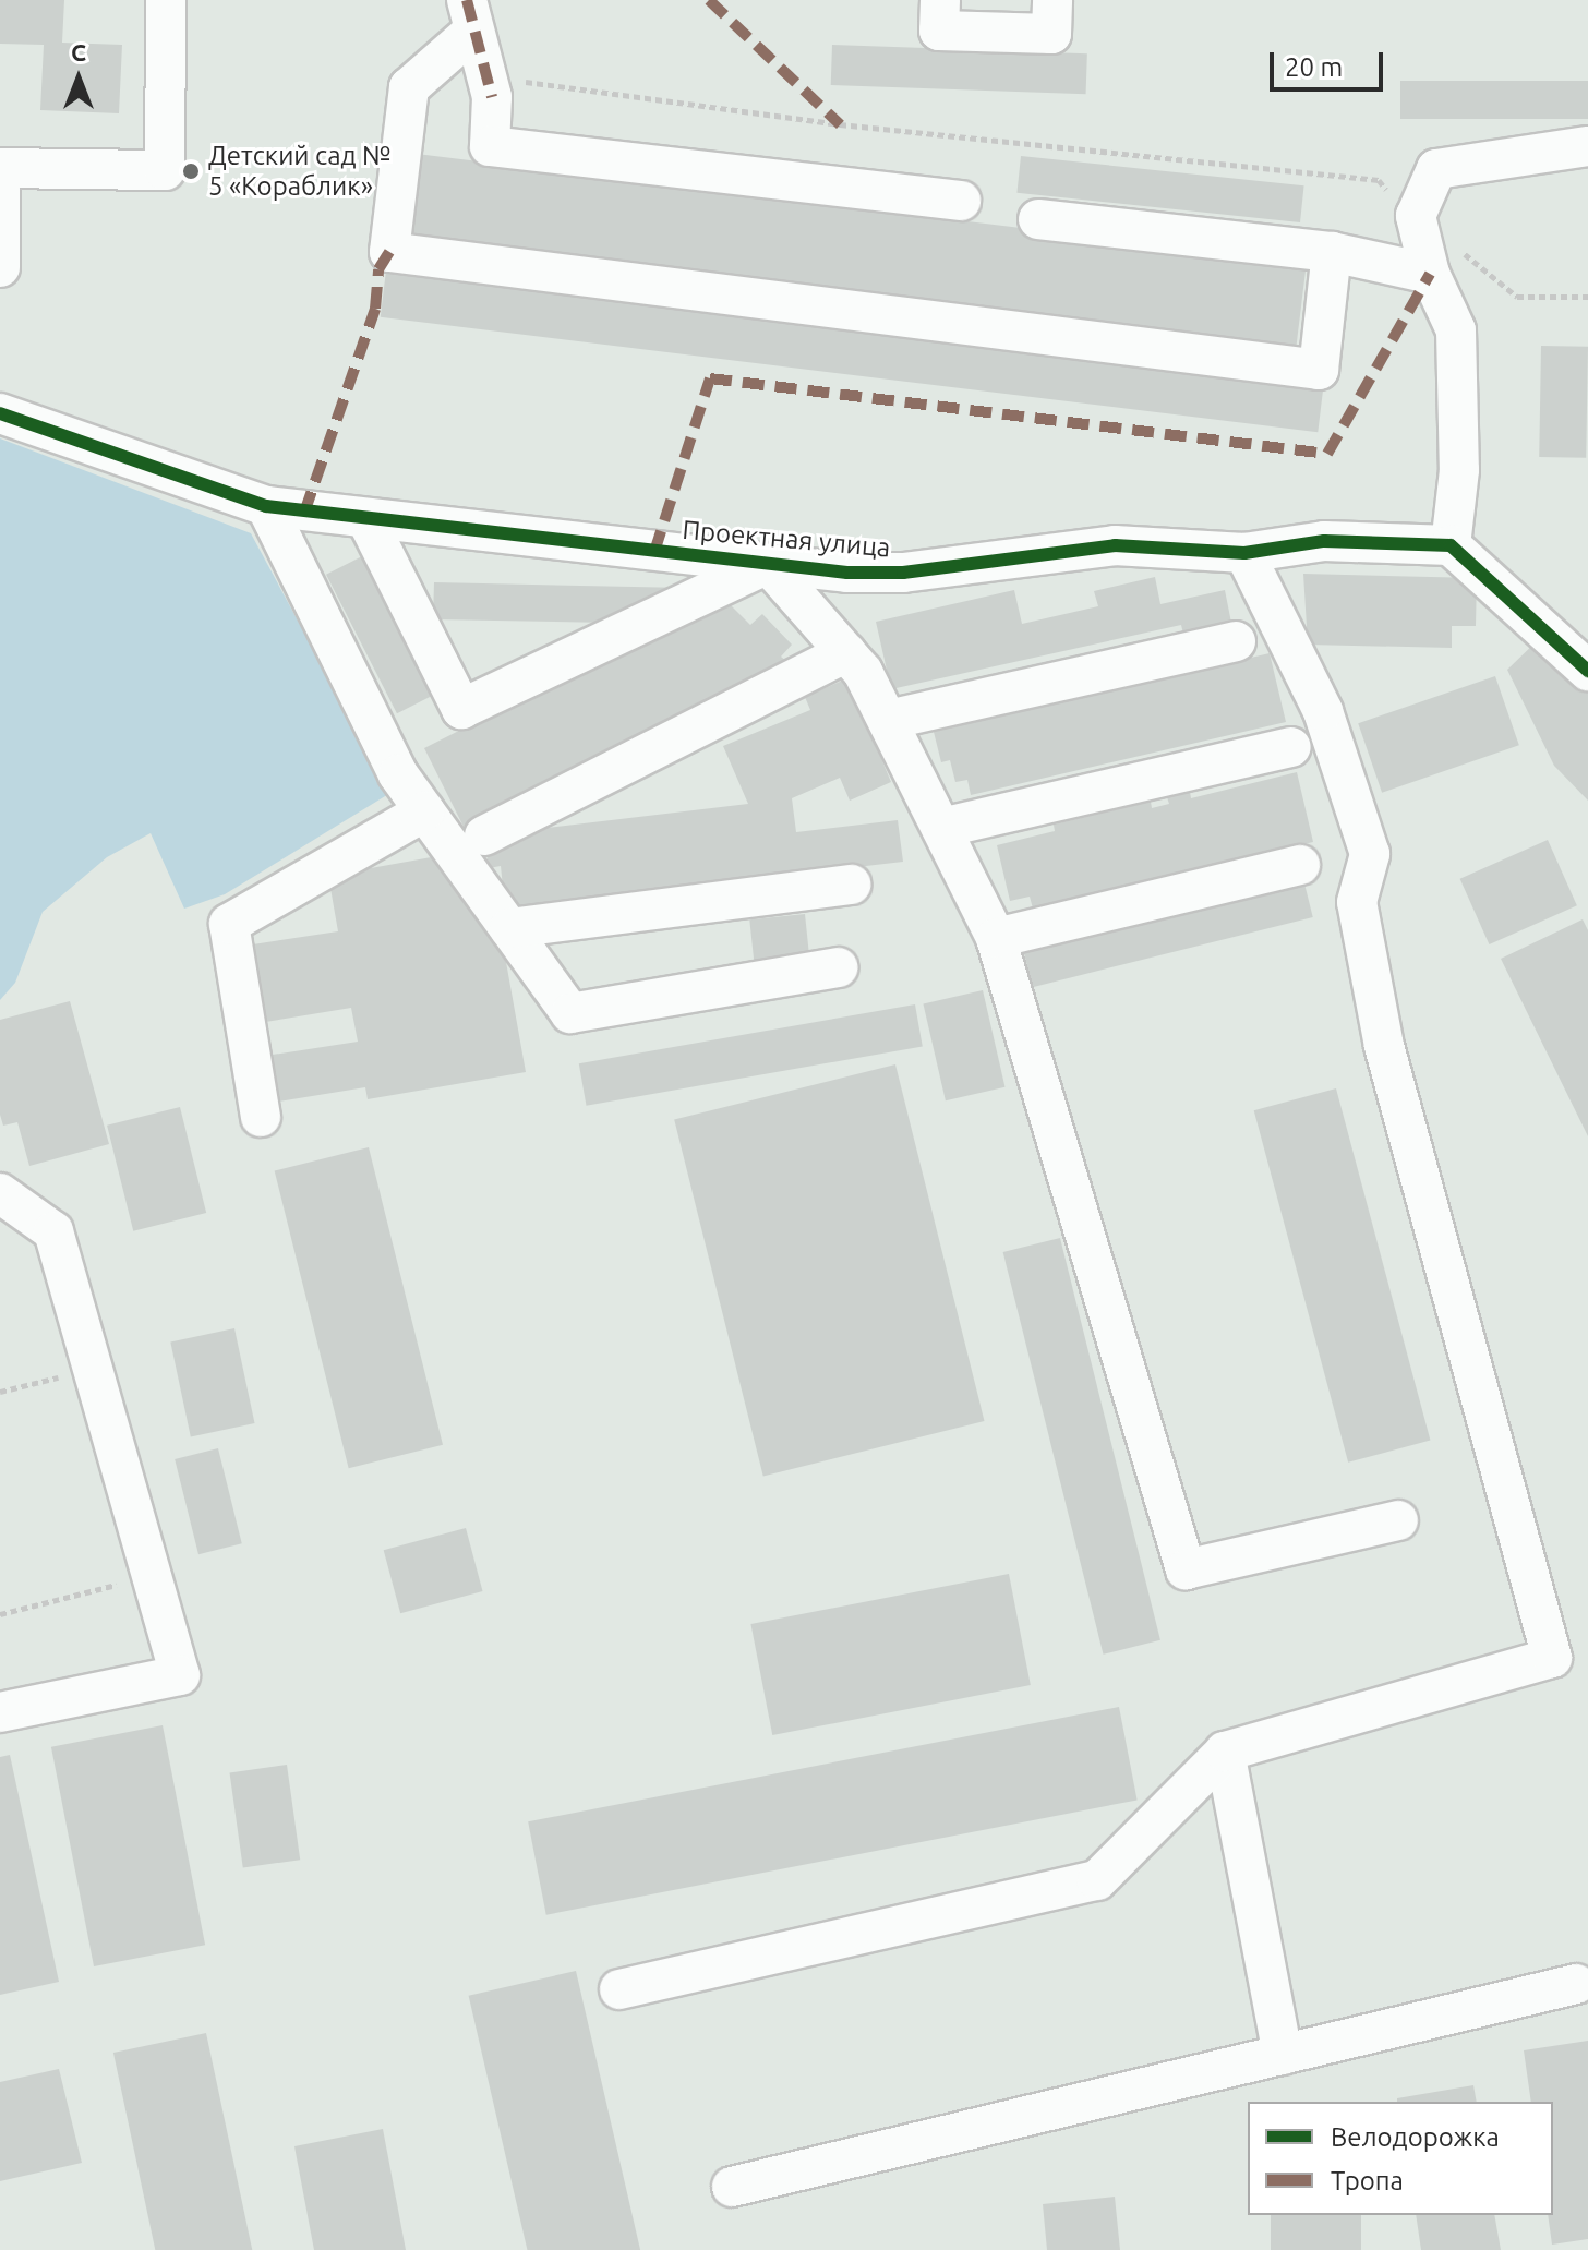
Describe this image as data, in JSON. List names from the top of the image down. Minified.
{"streets":{"street":["Проектная улица"]},"places":["Детский сад № 5 «Кораблик»"],"legend":["Велодорожка","Тропа"],"scale_bar":"20 m","north":"top"}
